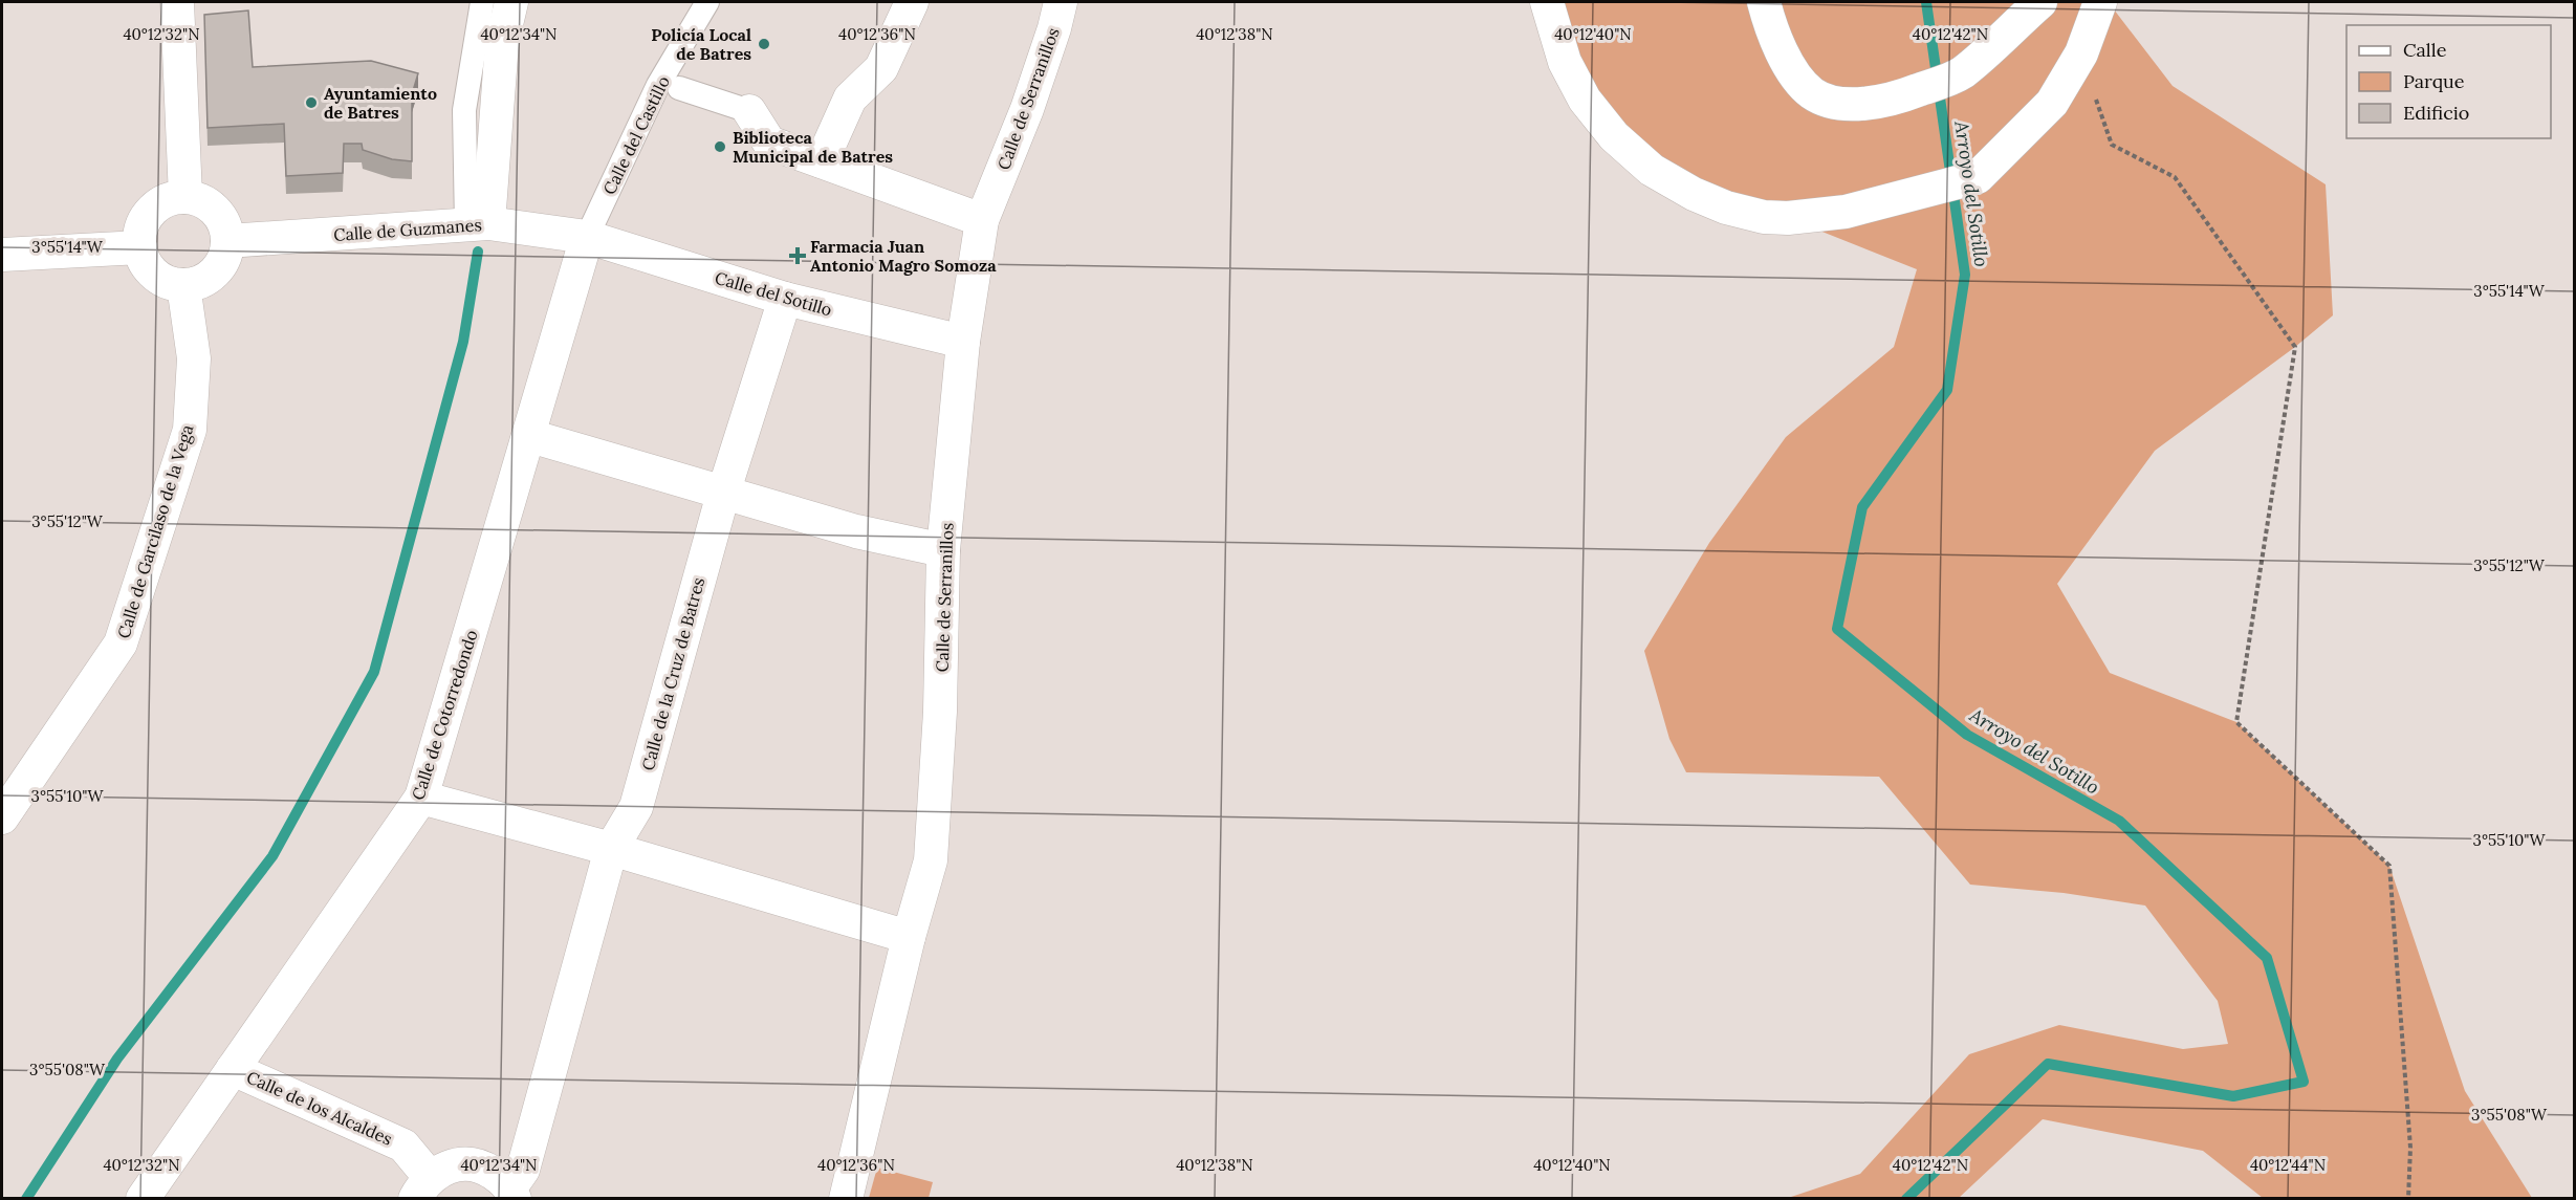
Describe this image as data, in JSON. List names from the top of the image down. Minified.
{"streets":{"street":["Calle de Serranillos","Calle del Castillo","Calle de Guzmanes","Calle del Sotillo","Calle de Garcilaso de la Vega","Calle de la Cruz de Batres","Calle de Cotorredondo","Calle de los Alcaldes"]},"crossings":[["Calle de Serranillos","Calle del Sotillo"],["Calle del Castillo","Calle de Guzmanes"],["Calle del Castillo","Calle del Sotillo"],["Calle del Castillo","Calle de Cotorredondo"],["Calle de Guzmanes","Calle del Sotillo"],["Calle de Guzmanes","Calle de Garcilaso de la Vega"],["Calle de Guzmanes","Calle de Cotorredondo"],["Calle del Sotillo","Calle de la Cruz de Batres"],["Calle del Sotillo","Calle de Cotorredondo"],["Calle de Cotorredondo","Calle de los Alcaldes"]],"water":["Arroyo del Sotillo"],"places":{"other":["Policía Local de Batres","Ayuntamiento de Batres","Biblioteca Municipal de Batres"],"health":["Farmacia Juan Antonio Magro Somoza"]},"legend":["Calle","Parque","Edificio"],"coordinates":["40°12'32\"N","40°12'34\"N","40°12'36\"N","40°12'38\"N","40°12'40\"N","40°12'42\"N","3°55'14\"W","3°55'12\"W","3°55'10\"W","3°55'08\"W","40°12'44\"N"]}
